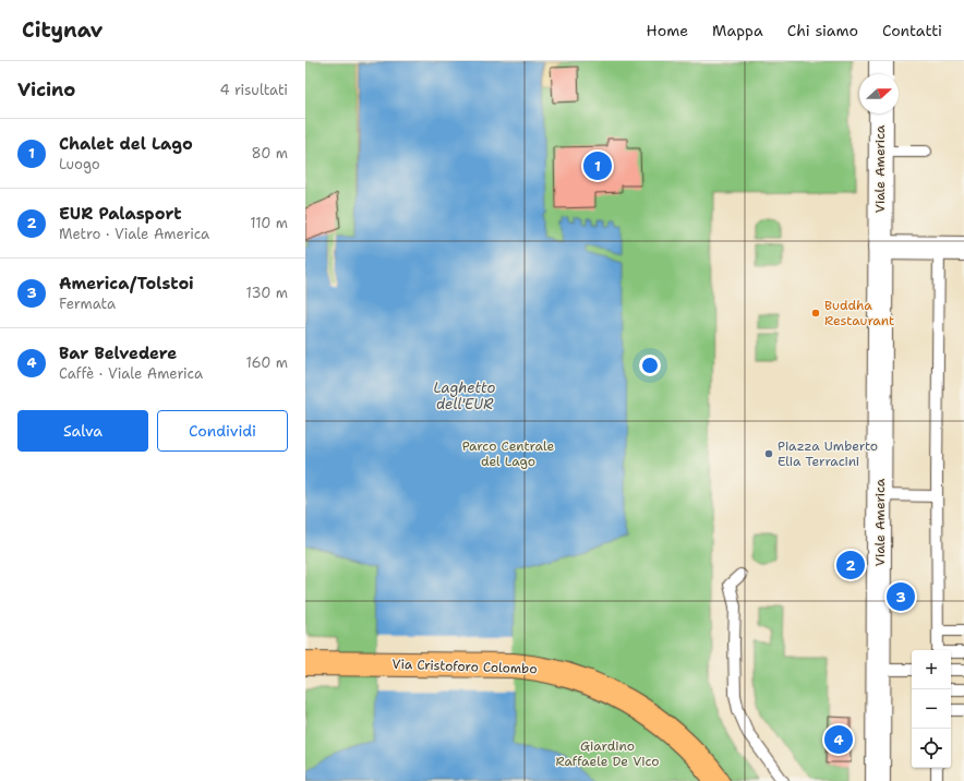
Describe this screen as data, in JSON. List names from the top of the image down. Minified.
{"streets":{"main road":["Via Cristoforo Colombo"],"street":["Viale America"]},"water":["Laghetto dell'EUR"],"parks":["Parco Centrale del Lago","Giardino Raffaele De Vico"],"places":["Buddha Restaurant","Piazza Umberto Elia Terracini"],"north":"right","page":{"header":"Citynav","nav":["Home","Mappa","Chi siamo","Contatti"],"heading":["Vicino","4 risultati"],"list":[{"mark":"1","name":"Chalet del Lago","note":"Luogo","value":"80 m"},{"mark":"2","name":"EUR Palasport","note":"Metro · Viale America","value":"110 m"},{"mark":"3","name":"America/Tolstoi","note":"Fermata","value":"130 m"},{"mark":"4","name":"Bar Belvedere","note":"Caffè · Viale America","value":"160 m"}],"pins":["1","2","3","4"],"buttons":["Salva","Condividi"],"map_buttons":["+","−"]}}
